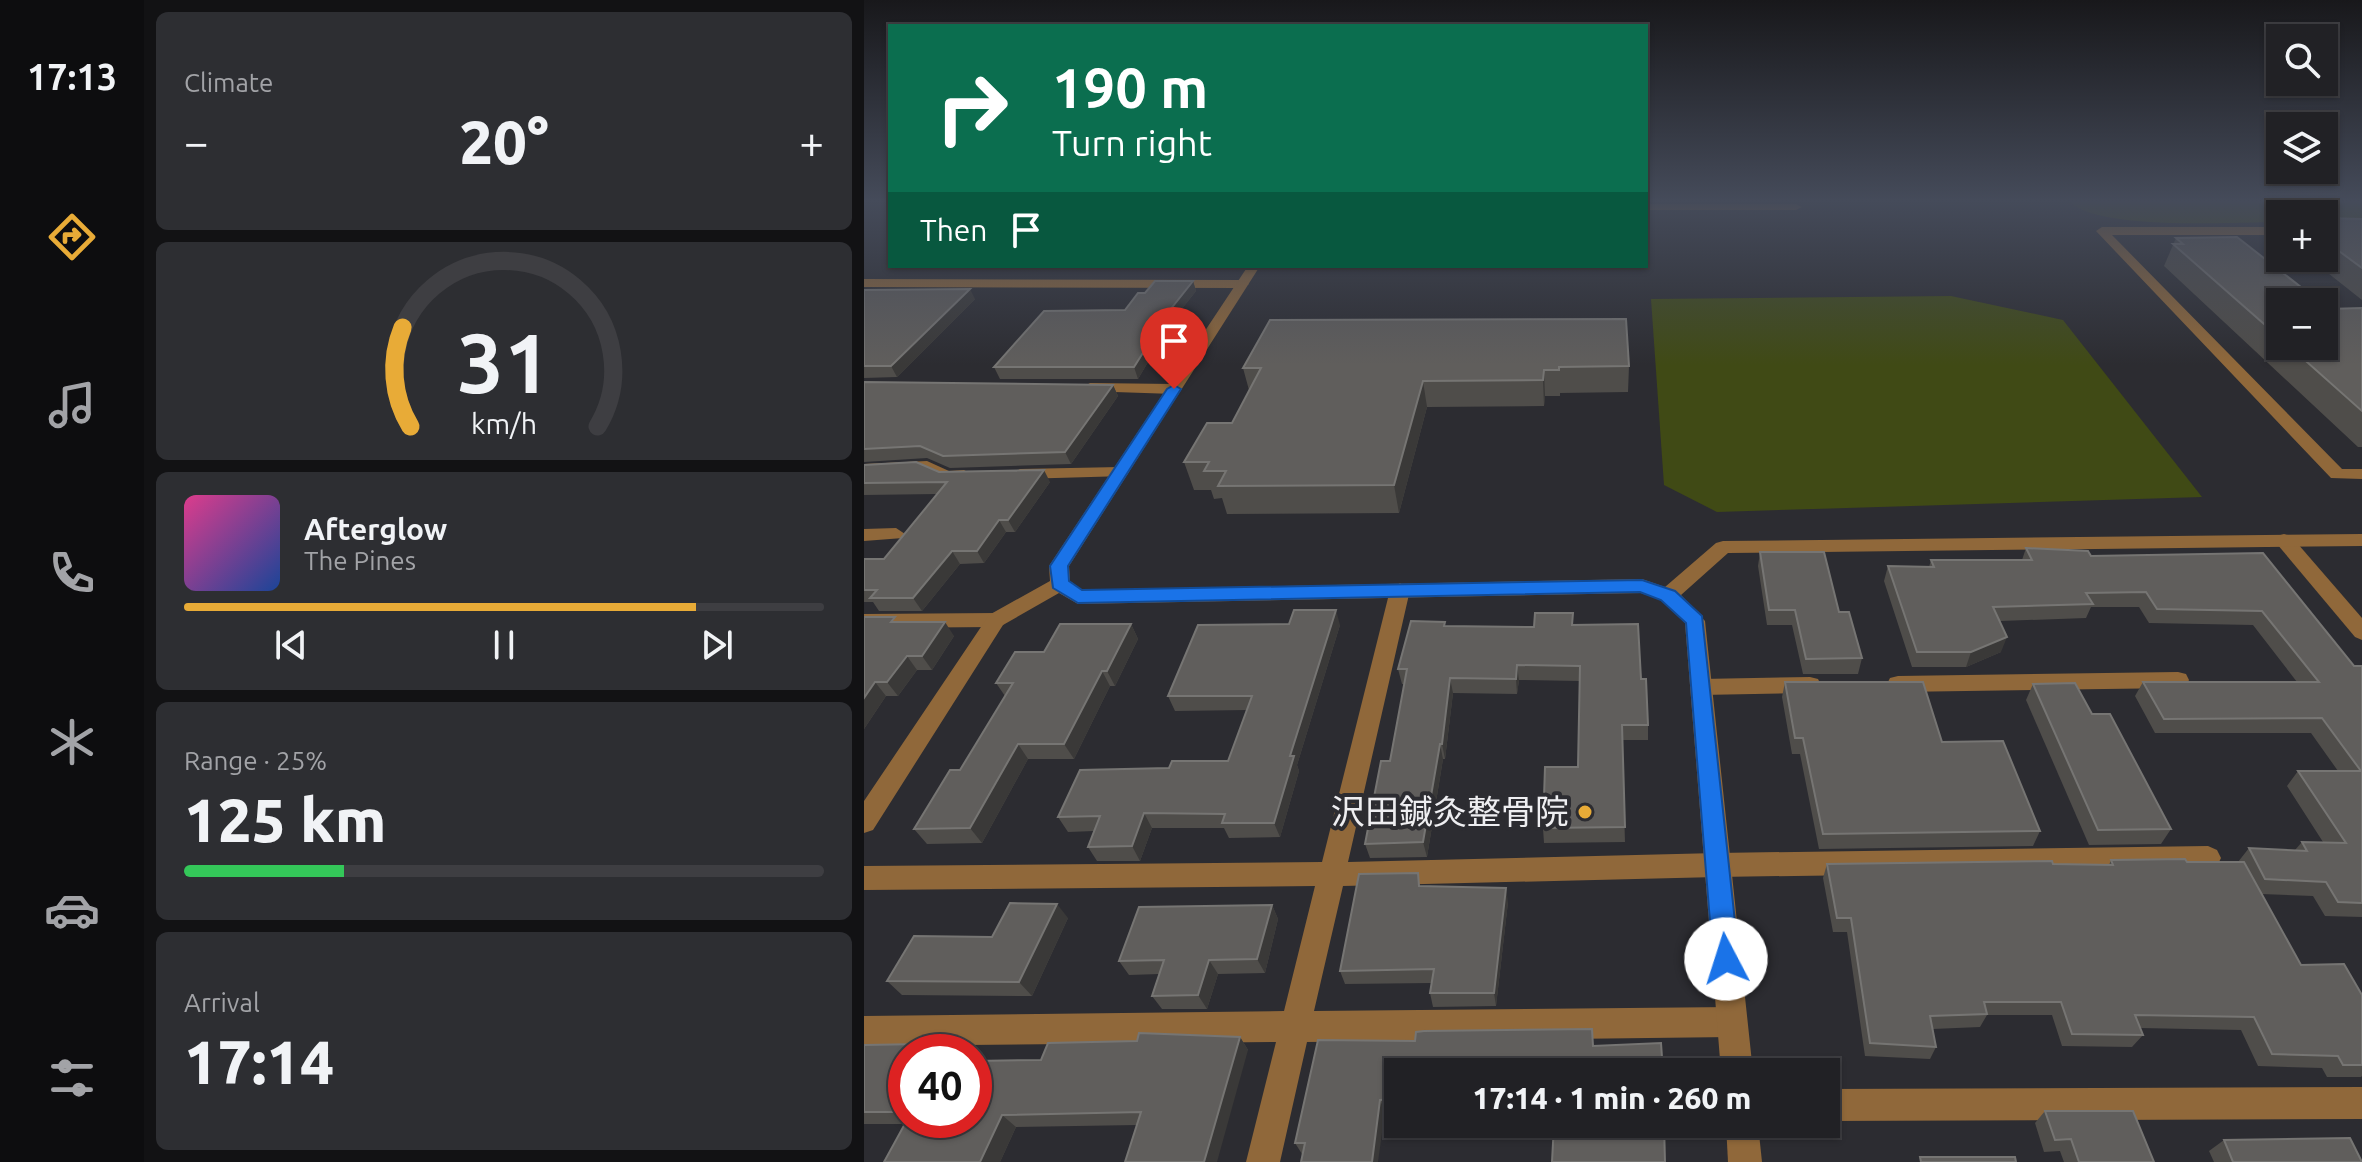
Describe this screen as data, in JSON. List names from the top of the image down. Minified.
{"places":["沢田鍼灸整骨院"],"page":{"tabs":"17:13","tile":["Climate",["Range · 25%","125 km"],["Arrival","17:14"]],"map_buttons":["+","−"],"turn":["190 m","Turn right"],"heat":["−","20°","+"],"then":"Then","song":["Afterglow","The Pines"],"limit":"40","trip":"17:14 · 1 min · 260 m","gauge":["31","km/h"]}}
